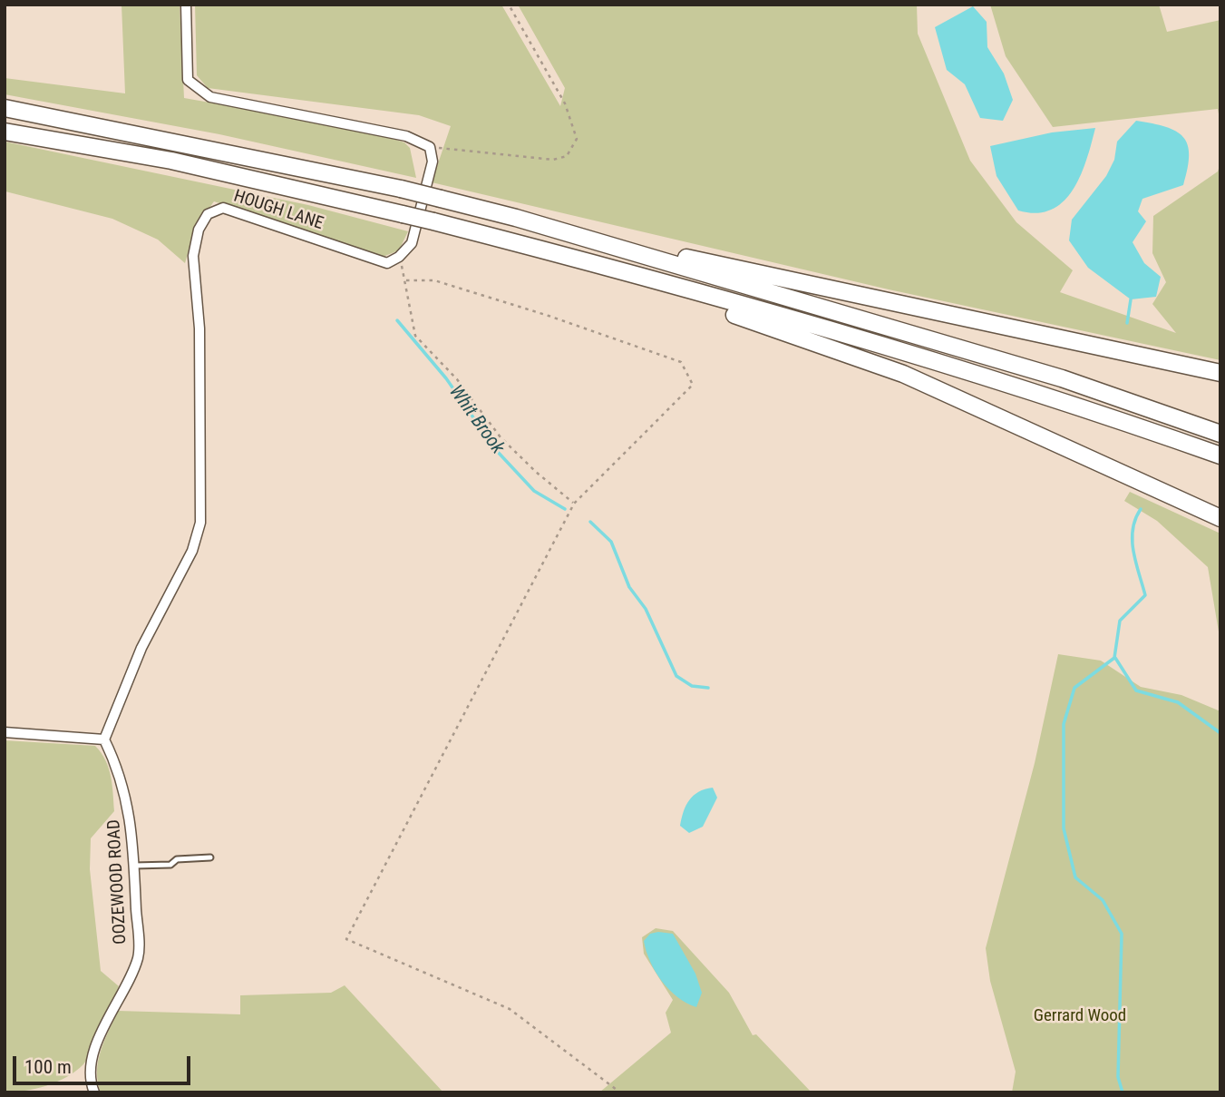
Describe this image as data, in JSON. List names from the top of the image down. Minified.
{"streets":{"street":["HOUGH LANE","OOZEWOOD ROAD"]},"crossings":[["HOUGH LANE","OOZEWOOD ROAD"]],"water":["Whit Brook"],"parks":["Gerrard Wood"],"scale_bar":"100 m"}
